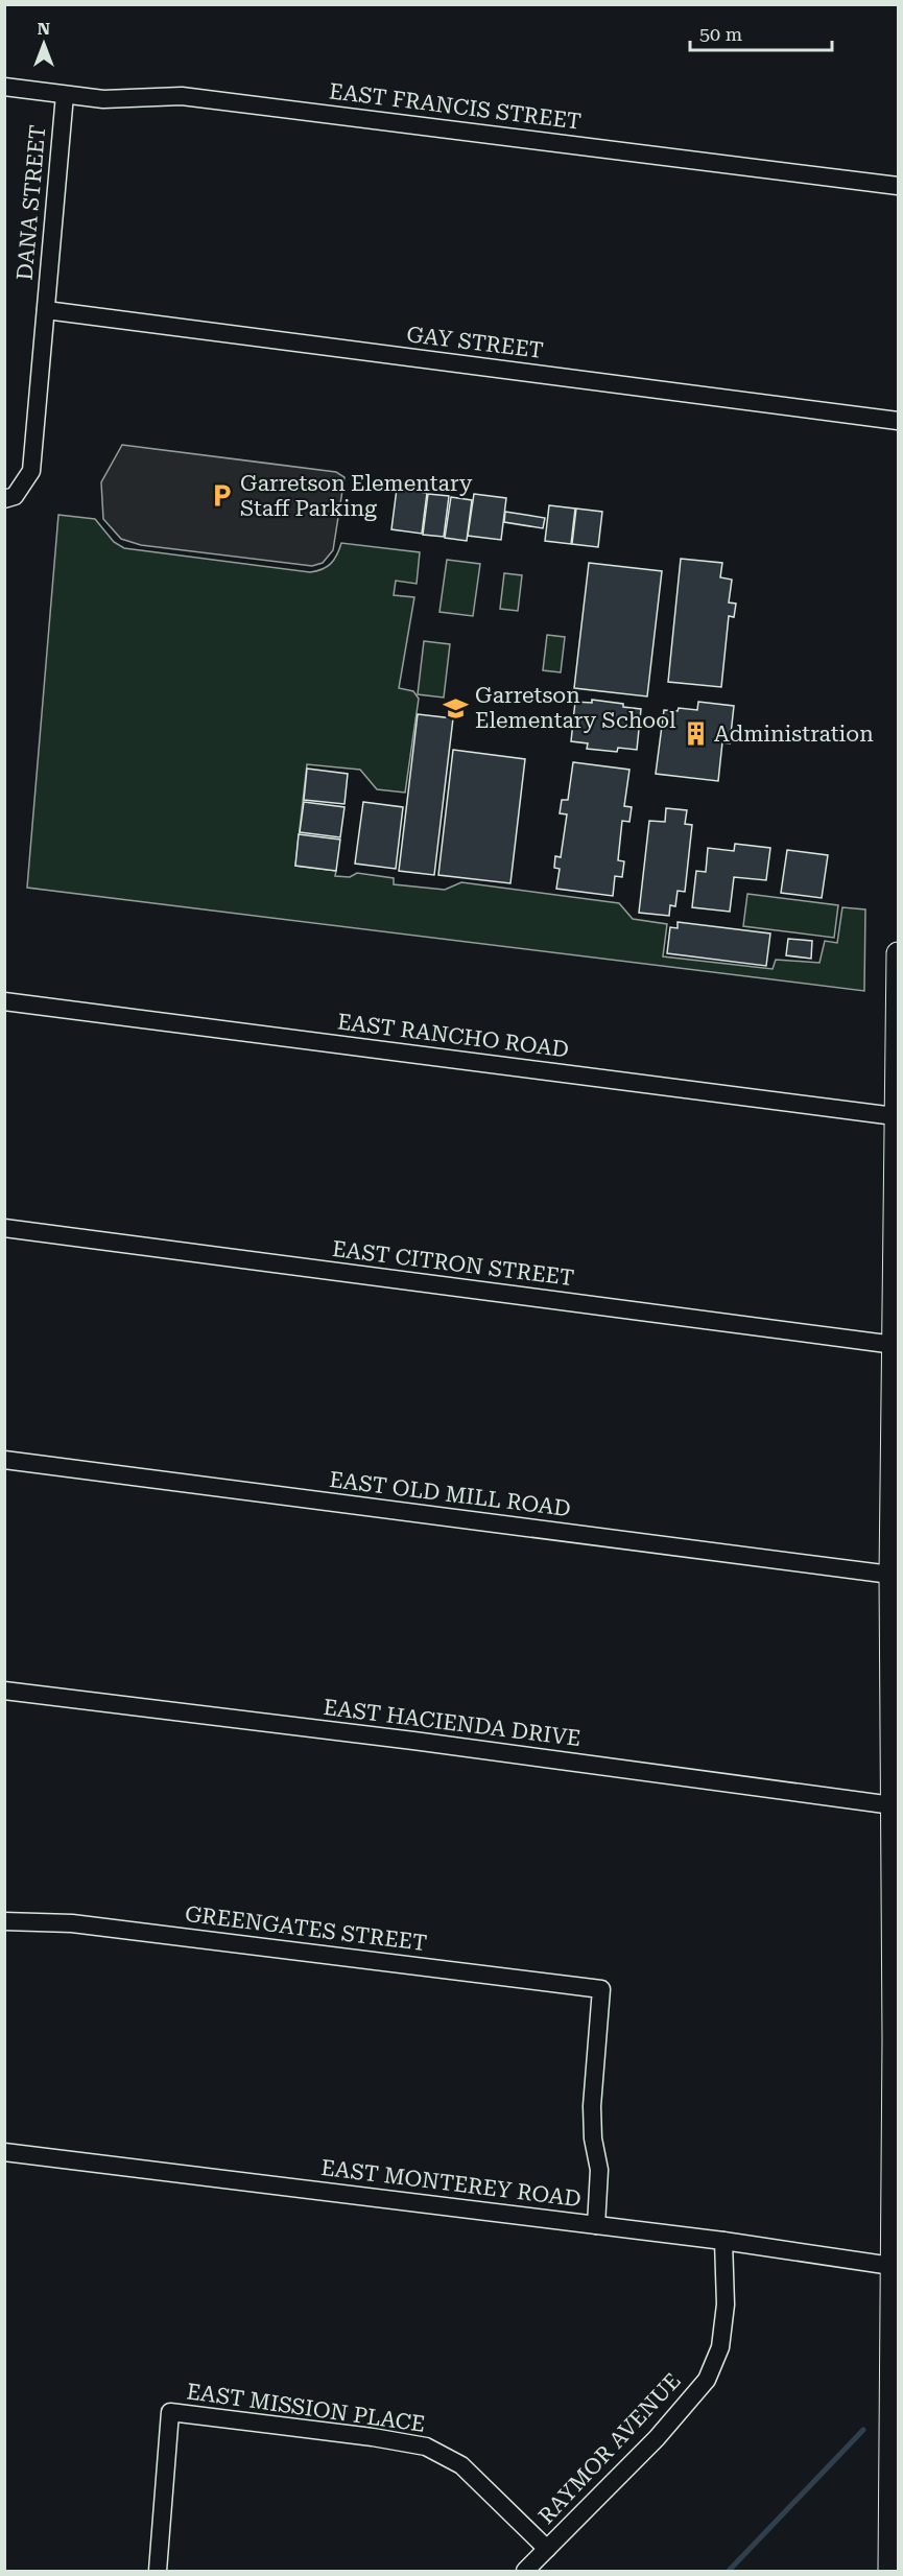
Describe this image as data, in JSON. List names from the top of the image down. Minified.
{"streets":{"street":["EAST FRANCIS STREET","DANA STREET","GAY STREET","EAST RANCHO ROAD","EAST CITRON STREET","EAST OLD MILL ROAD","EAST HACIENDA DRIVE","GREENGATES STREET","EAST MONTEREY ROAD","EAST MISSION PLACE","RAYMOR AVENUE"]},"crossings":[["EAST FRANCIS STREET","DANA STREET"],["DANA STREET","GAY STREET"],["GREENGATES STREET","EAST MONTEREY ROAD"],["EAST MONTEREY ROAD","RAYMOR AVENUE"],["EAST MISSION PLACE","RAYMOR AVENUE"]],"places":{"parking":["Garretson Elementary Staff Parking"],"school or university":["Garretson Elementary School"],"building":["Administration"]},"scale_bar":"50 m","north":"top"}
